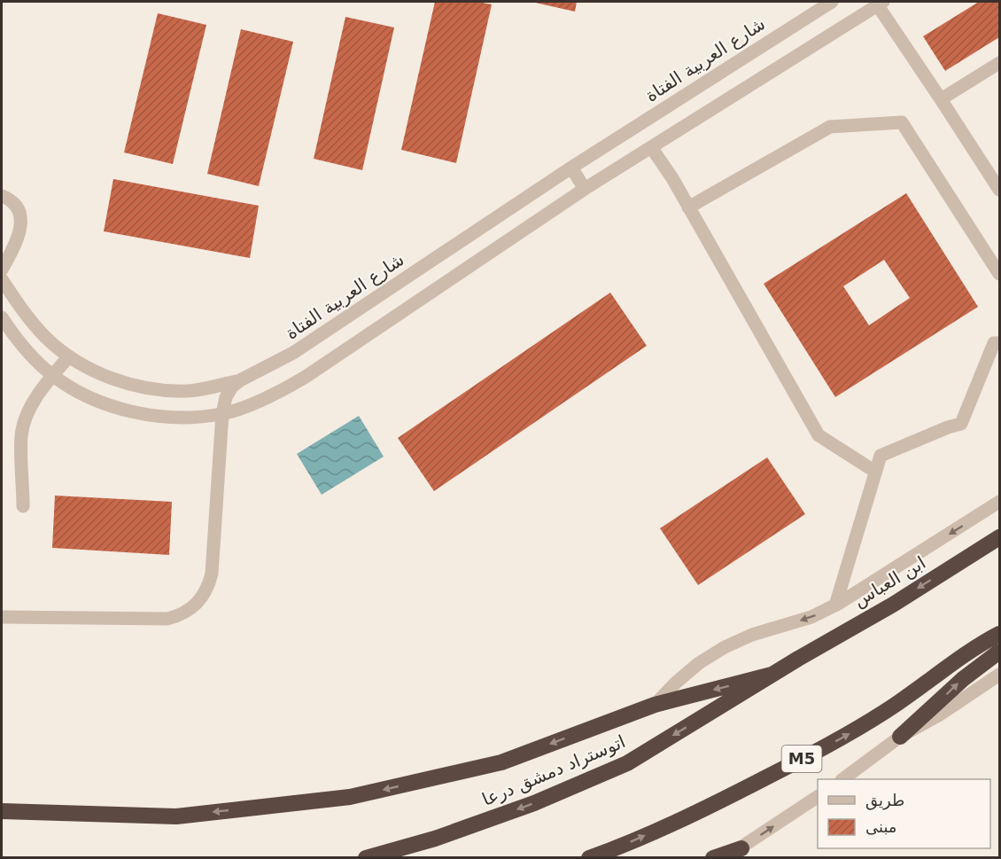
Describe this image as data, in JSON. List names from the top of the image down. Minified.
{"streets":{"highway":["ابن العباس","M5","اتوستراد دمشق درعا"],"street":["شارع العربية الفتاة"]},"crossings":[["ابن العباس","اتوستراد دمشق درعا"]],"legend":["طريق","مبنى"]}
